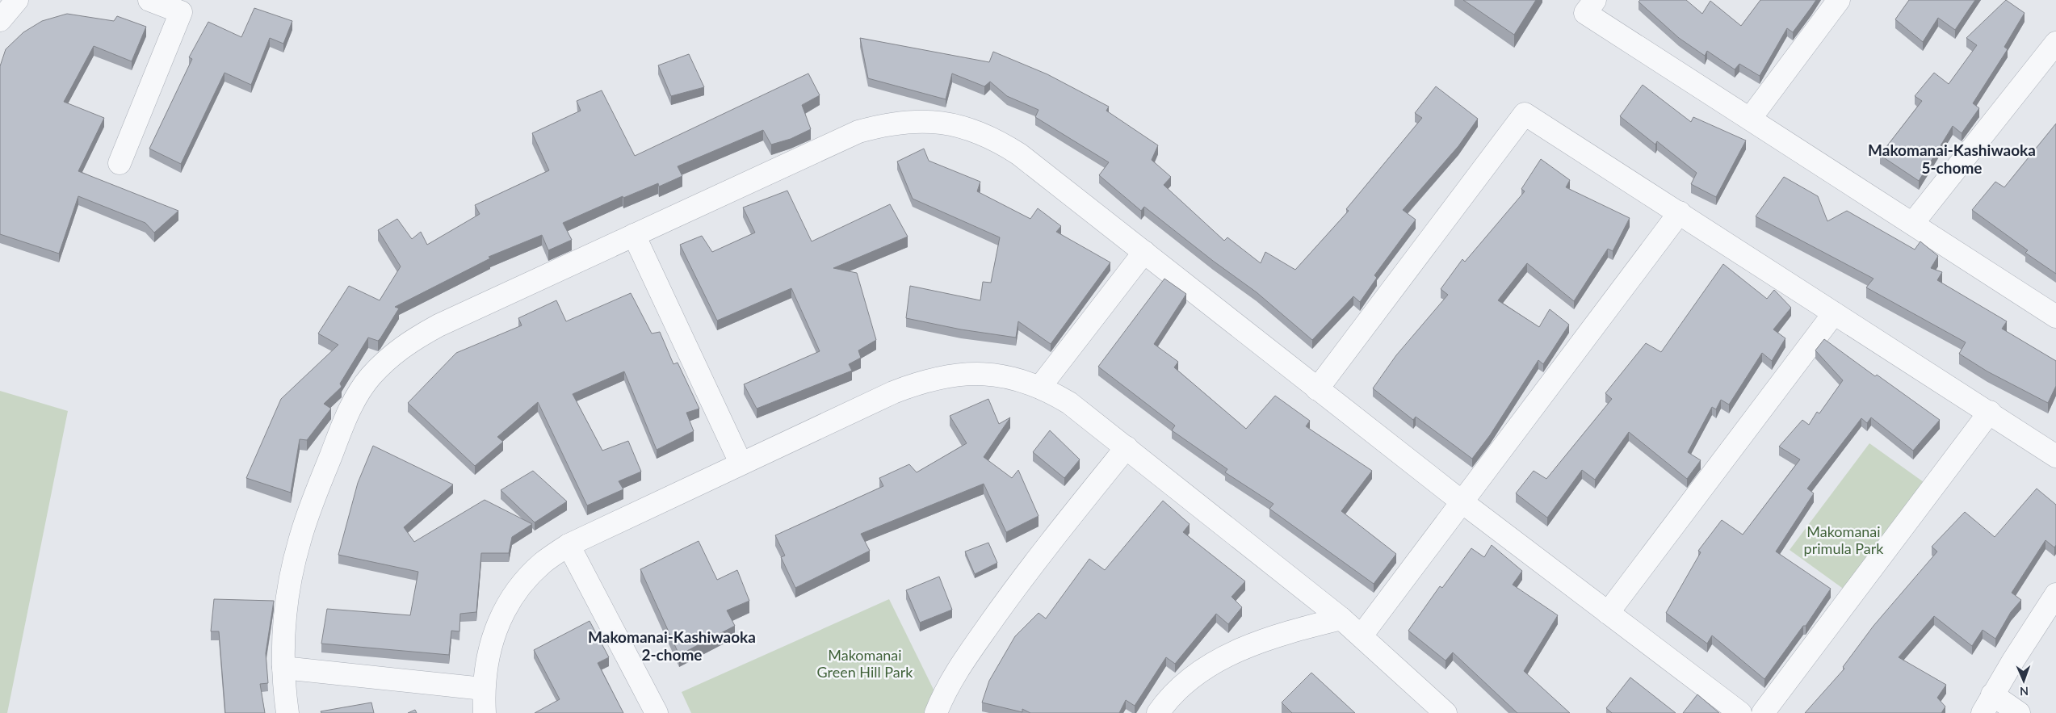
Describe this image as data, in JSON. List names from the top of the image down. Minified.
{"districts":["Makomanai-Kashiwaoka 5-chome","Makomanai-Kashiwaoka 2-chome"],"parks":["Makomanai primula Park","Makomanai Green Hill Park"],"north":"bottom"}
